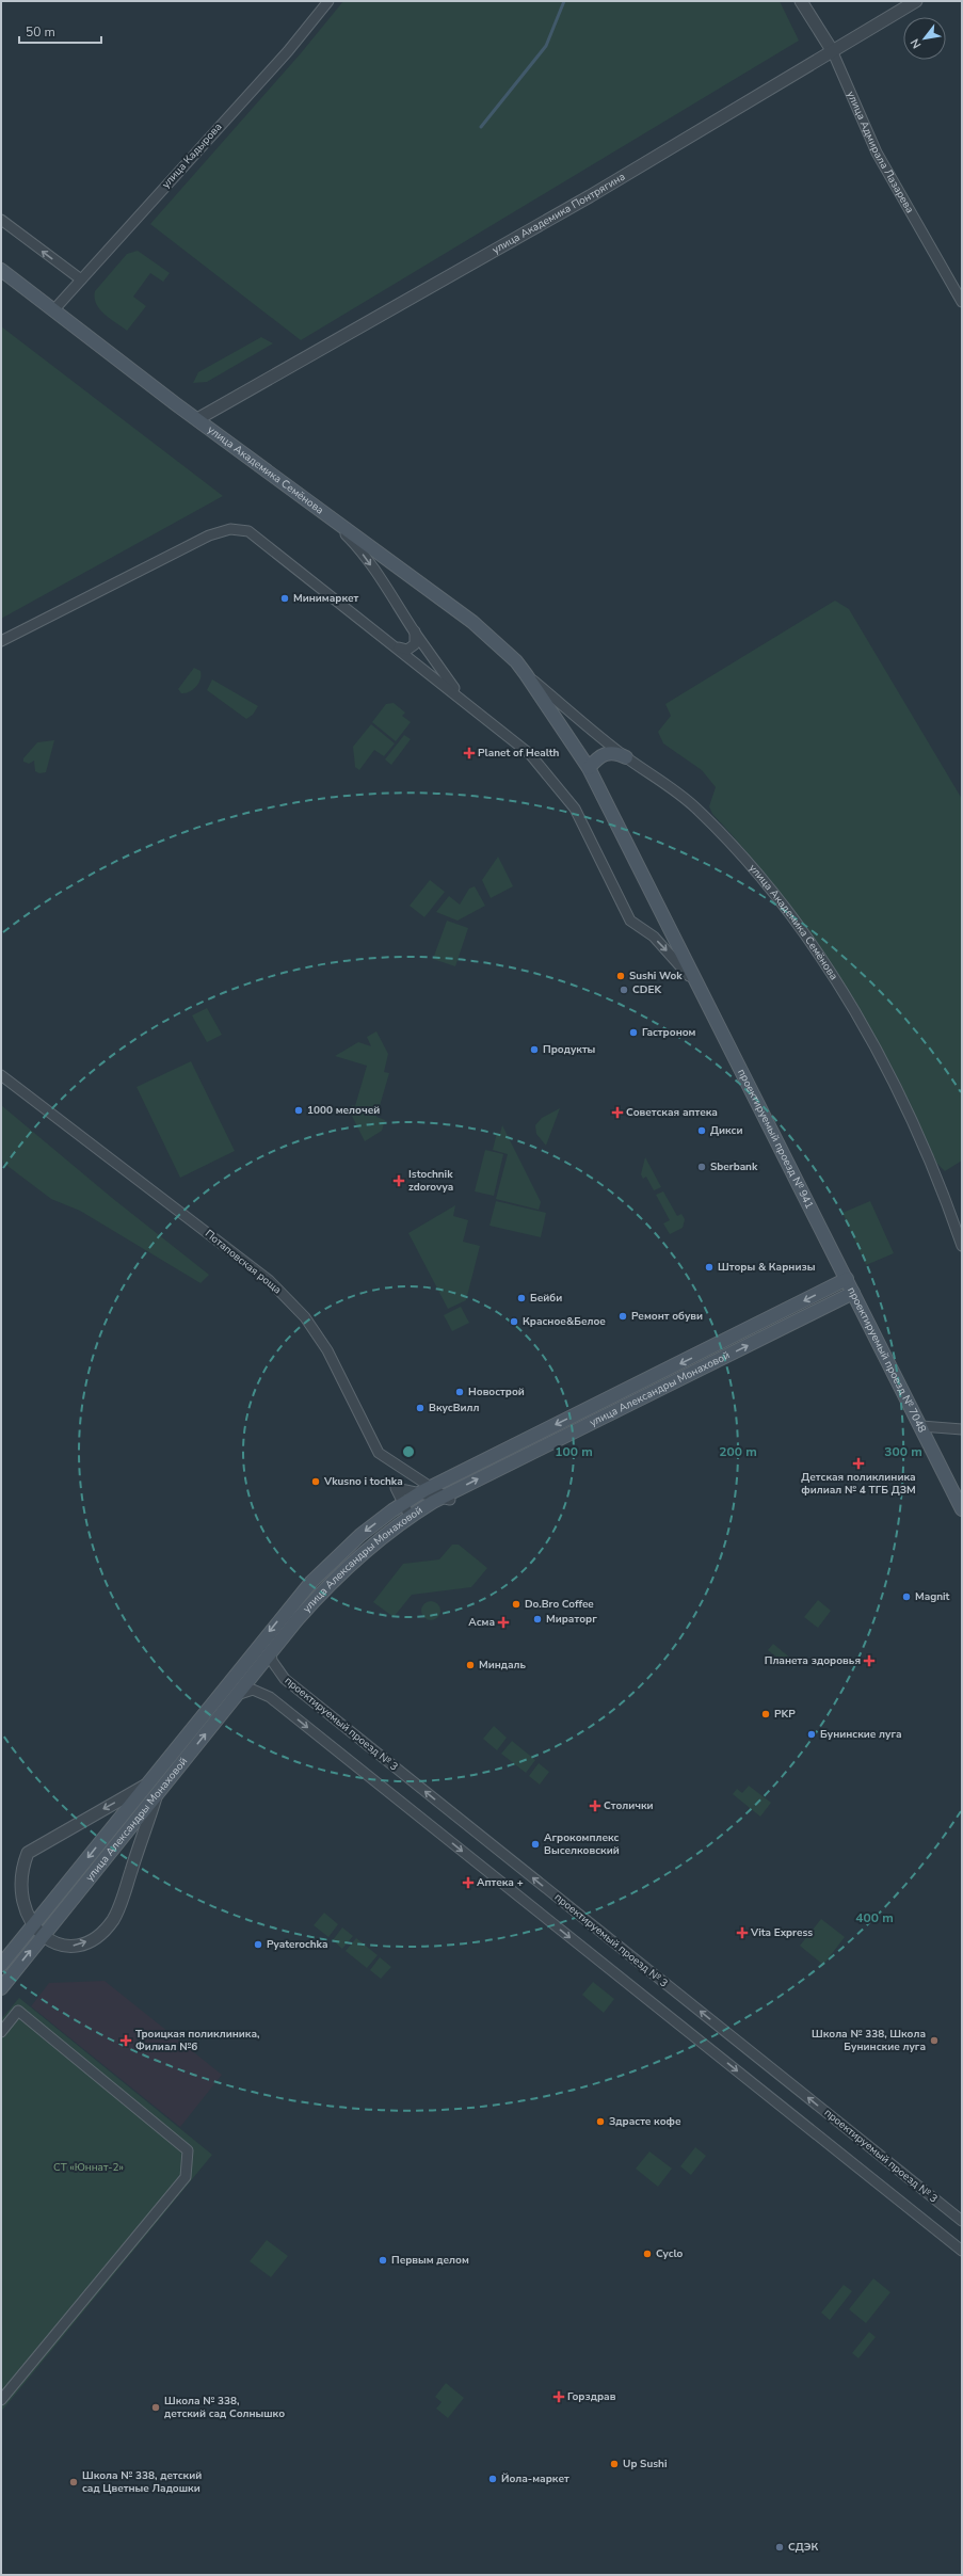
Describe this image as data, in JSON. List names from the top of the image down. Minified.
{"streets":{"main road":["улица Академика Семёнова","проектируемый проезд № 941","проектируемый проезд № 7048","улица Александры Монаховой"],"street":["улица Адмирала Лазарева","улица Кадырова","улица Академика Понтрягина","Потаповская роща","проектируемый проезд № 3"]},"crossings":[["улица Адмирала Лазарева","улица Академика Понтрягина"],["улица Кадырова","улица Академика Семёнова"],["улица Академика Понтрягина","улица Академика Семёнова"],["улица Академика Семёнова","проектируемый проезд № 941"],["проектируемый проезд № 941","проектируемый проезд № 7048"],["проектируемый проезд № 941","улица Александры Монаховой"],["Потаповская роща","улица Александры Монаховой"],["проектируемый проезд № 7048","улица Александры Монаховой"],["улица Александры Монаховой","проектируемый проезд № 3"]],"parks":["СТ «Юннат-2»"],"places":{"other":["Минимаркет","Sushi Wok","CDEK","Гастроном","Продукты","1000 мелочей","Дикси","Sberbank","Шторы & Карнизы","Бейби","Ремонт обуви","Красное&Белое","Новострой","ВкусВилл","Vkusno i tochka","Magnit","Do.Bro Coffee","Мираторг","Миндаль","PKP","Бунинские луга","Агрокомплекс Выселковский","Pyaterochka","Школа № 338, Школа Бунинские луга","Здрасте кофе","Cyclo","Первым делом","Школа № 338, детский сад Солнышко","Up Sushi","Йола-маркет","Школа № 338, детский сад Цветные Ладошки","СДЭК"],"health":["Planet of Health","Советская аптека","Istochnik zdorovya","Детская поликлиника филиал № 4 ТГБ ДЗМ","Асма","Планета здоровья","Столички","Аптека +","Vita Express","Троицкая поликлиника, Филиал №6","Горздрав"]},"scale_bar":"50 m","north":"bottom left","rings":["100 m","200 m","300 m","400 m"]}
